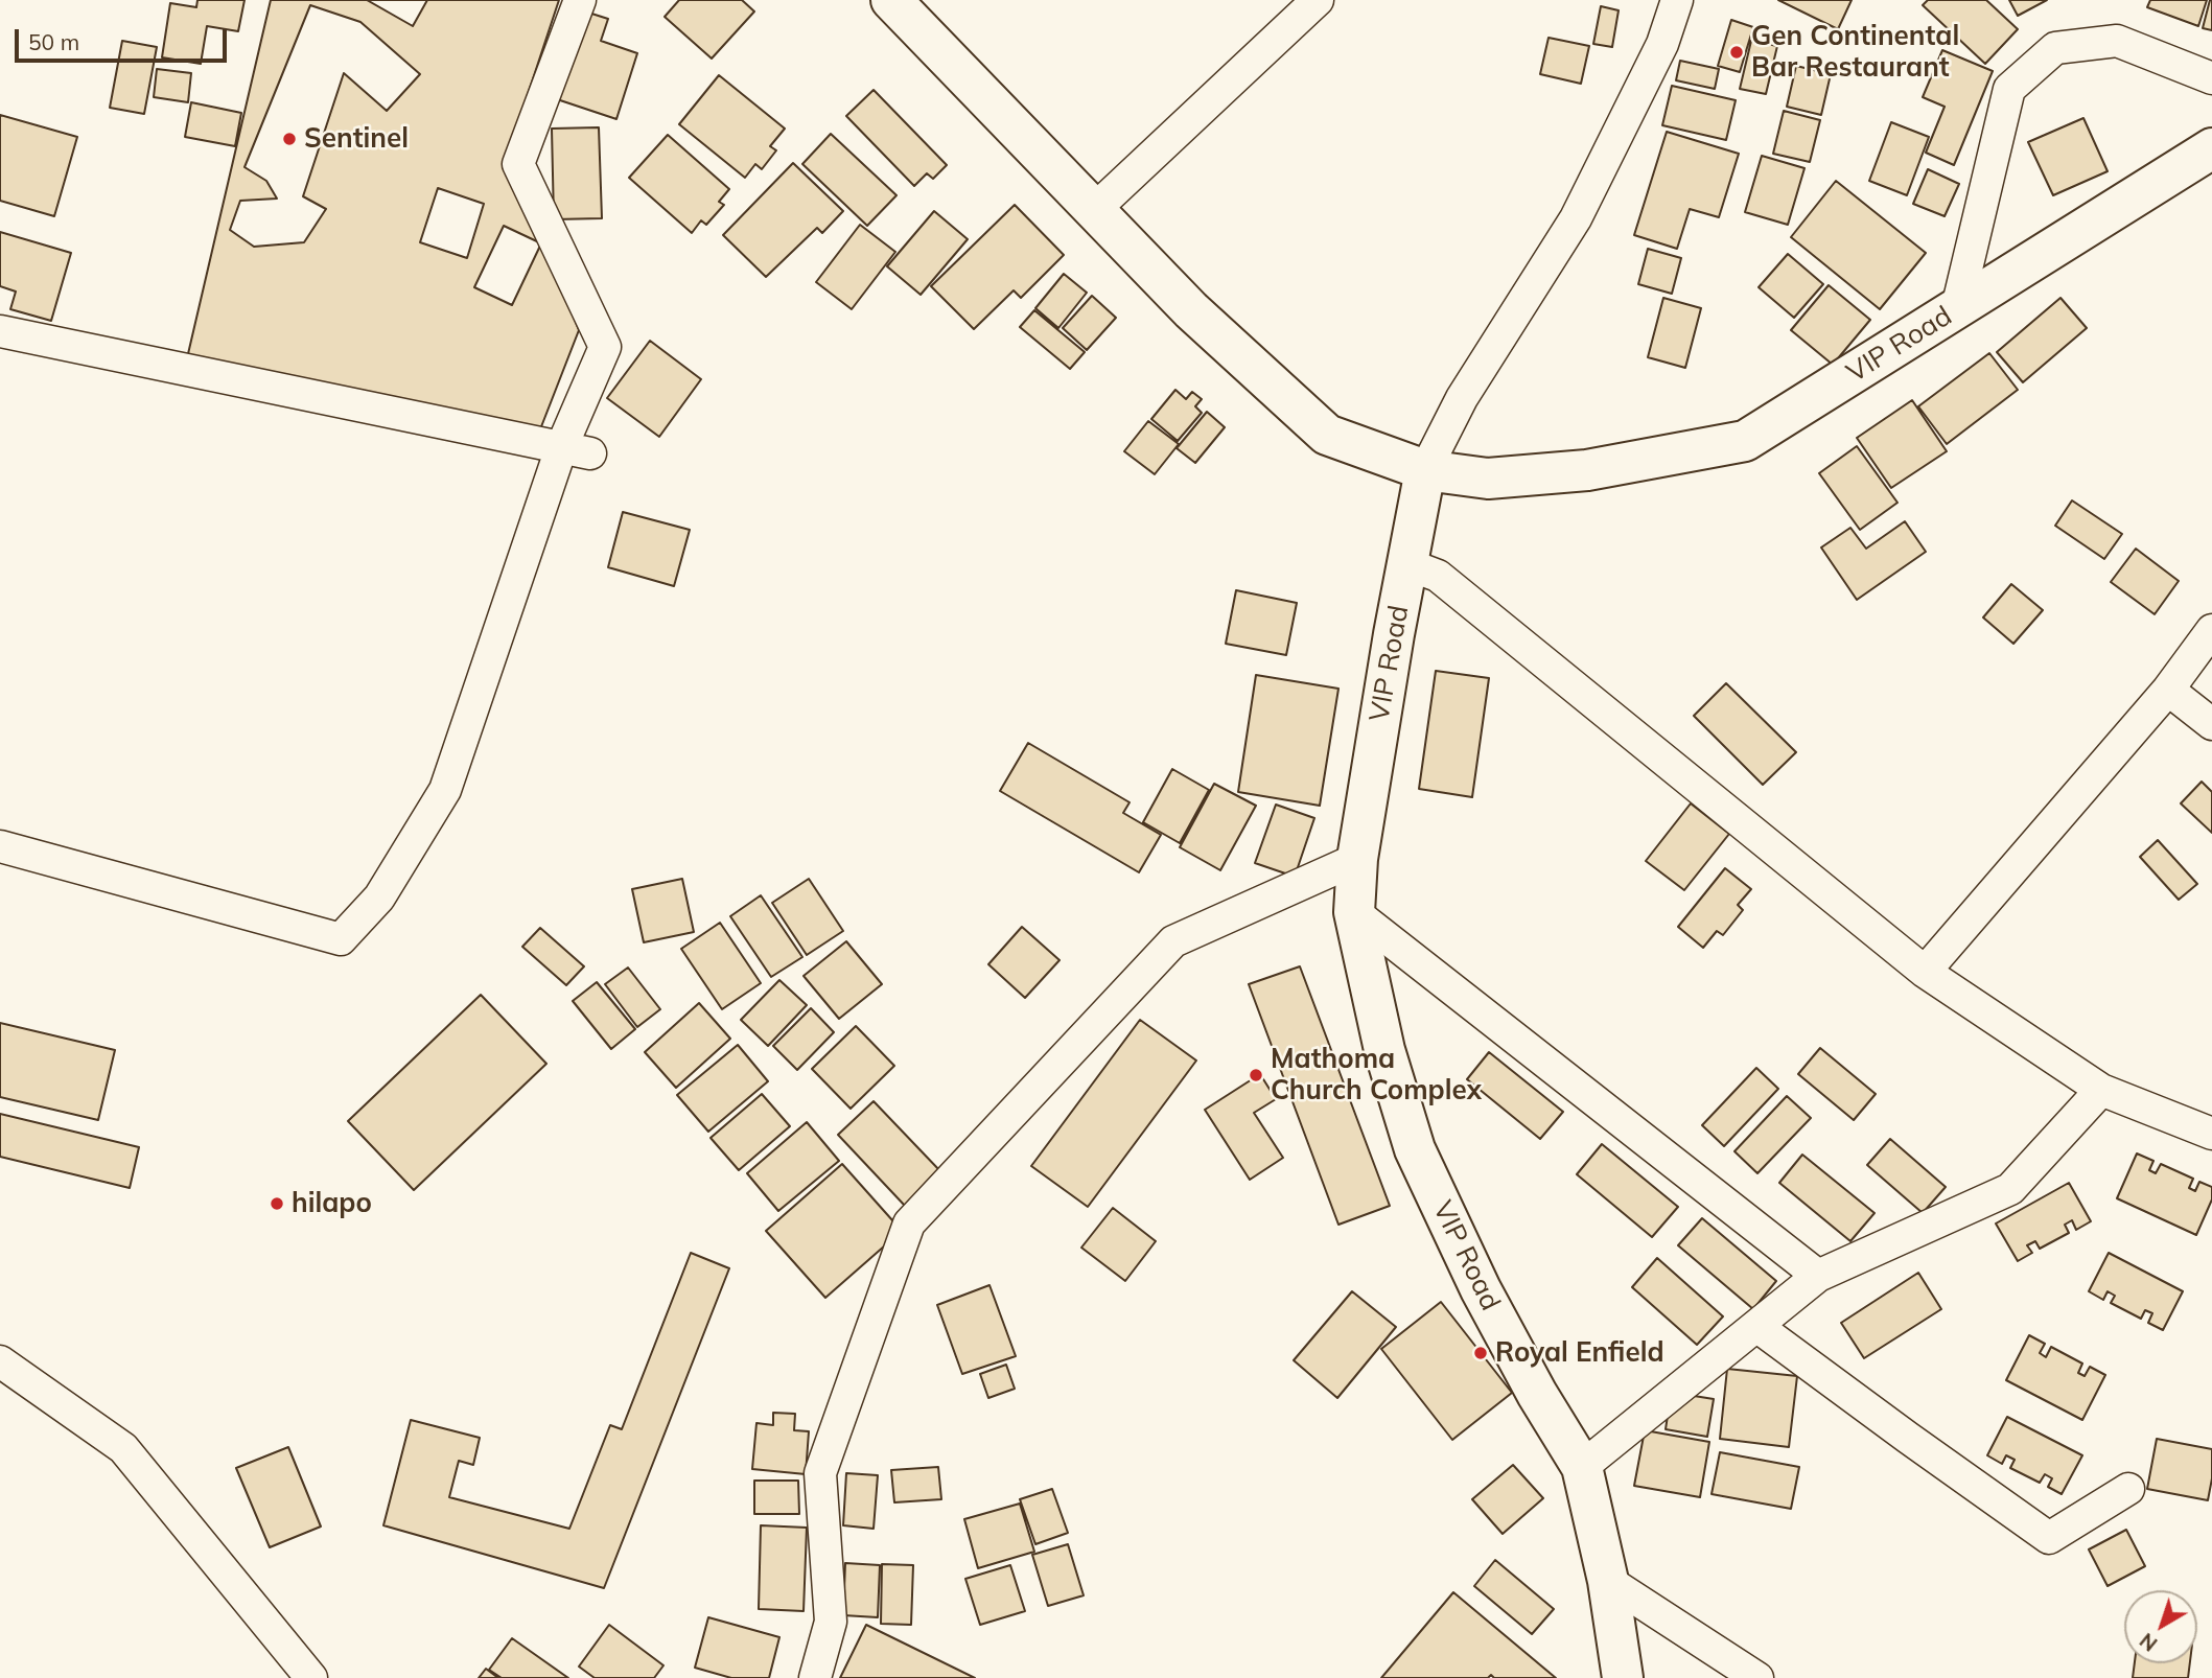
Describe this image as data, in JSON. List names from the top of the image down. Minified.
{"streets":{"main road":["VIP Road"]},"places":["Gen Continental Bar Restaurant","Sentinel","Mathoma Church Complex","hilapo","Royal Enfield"],"scale_bar":"50 m","north":"bottom left"}
